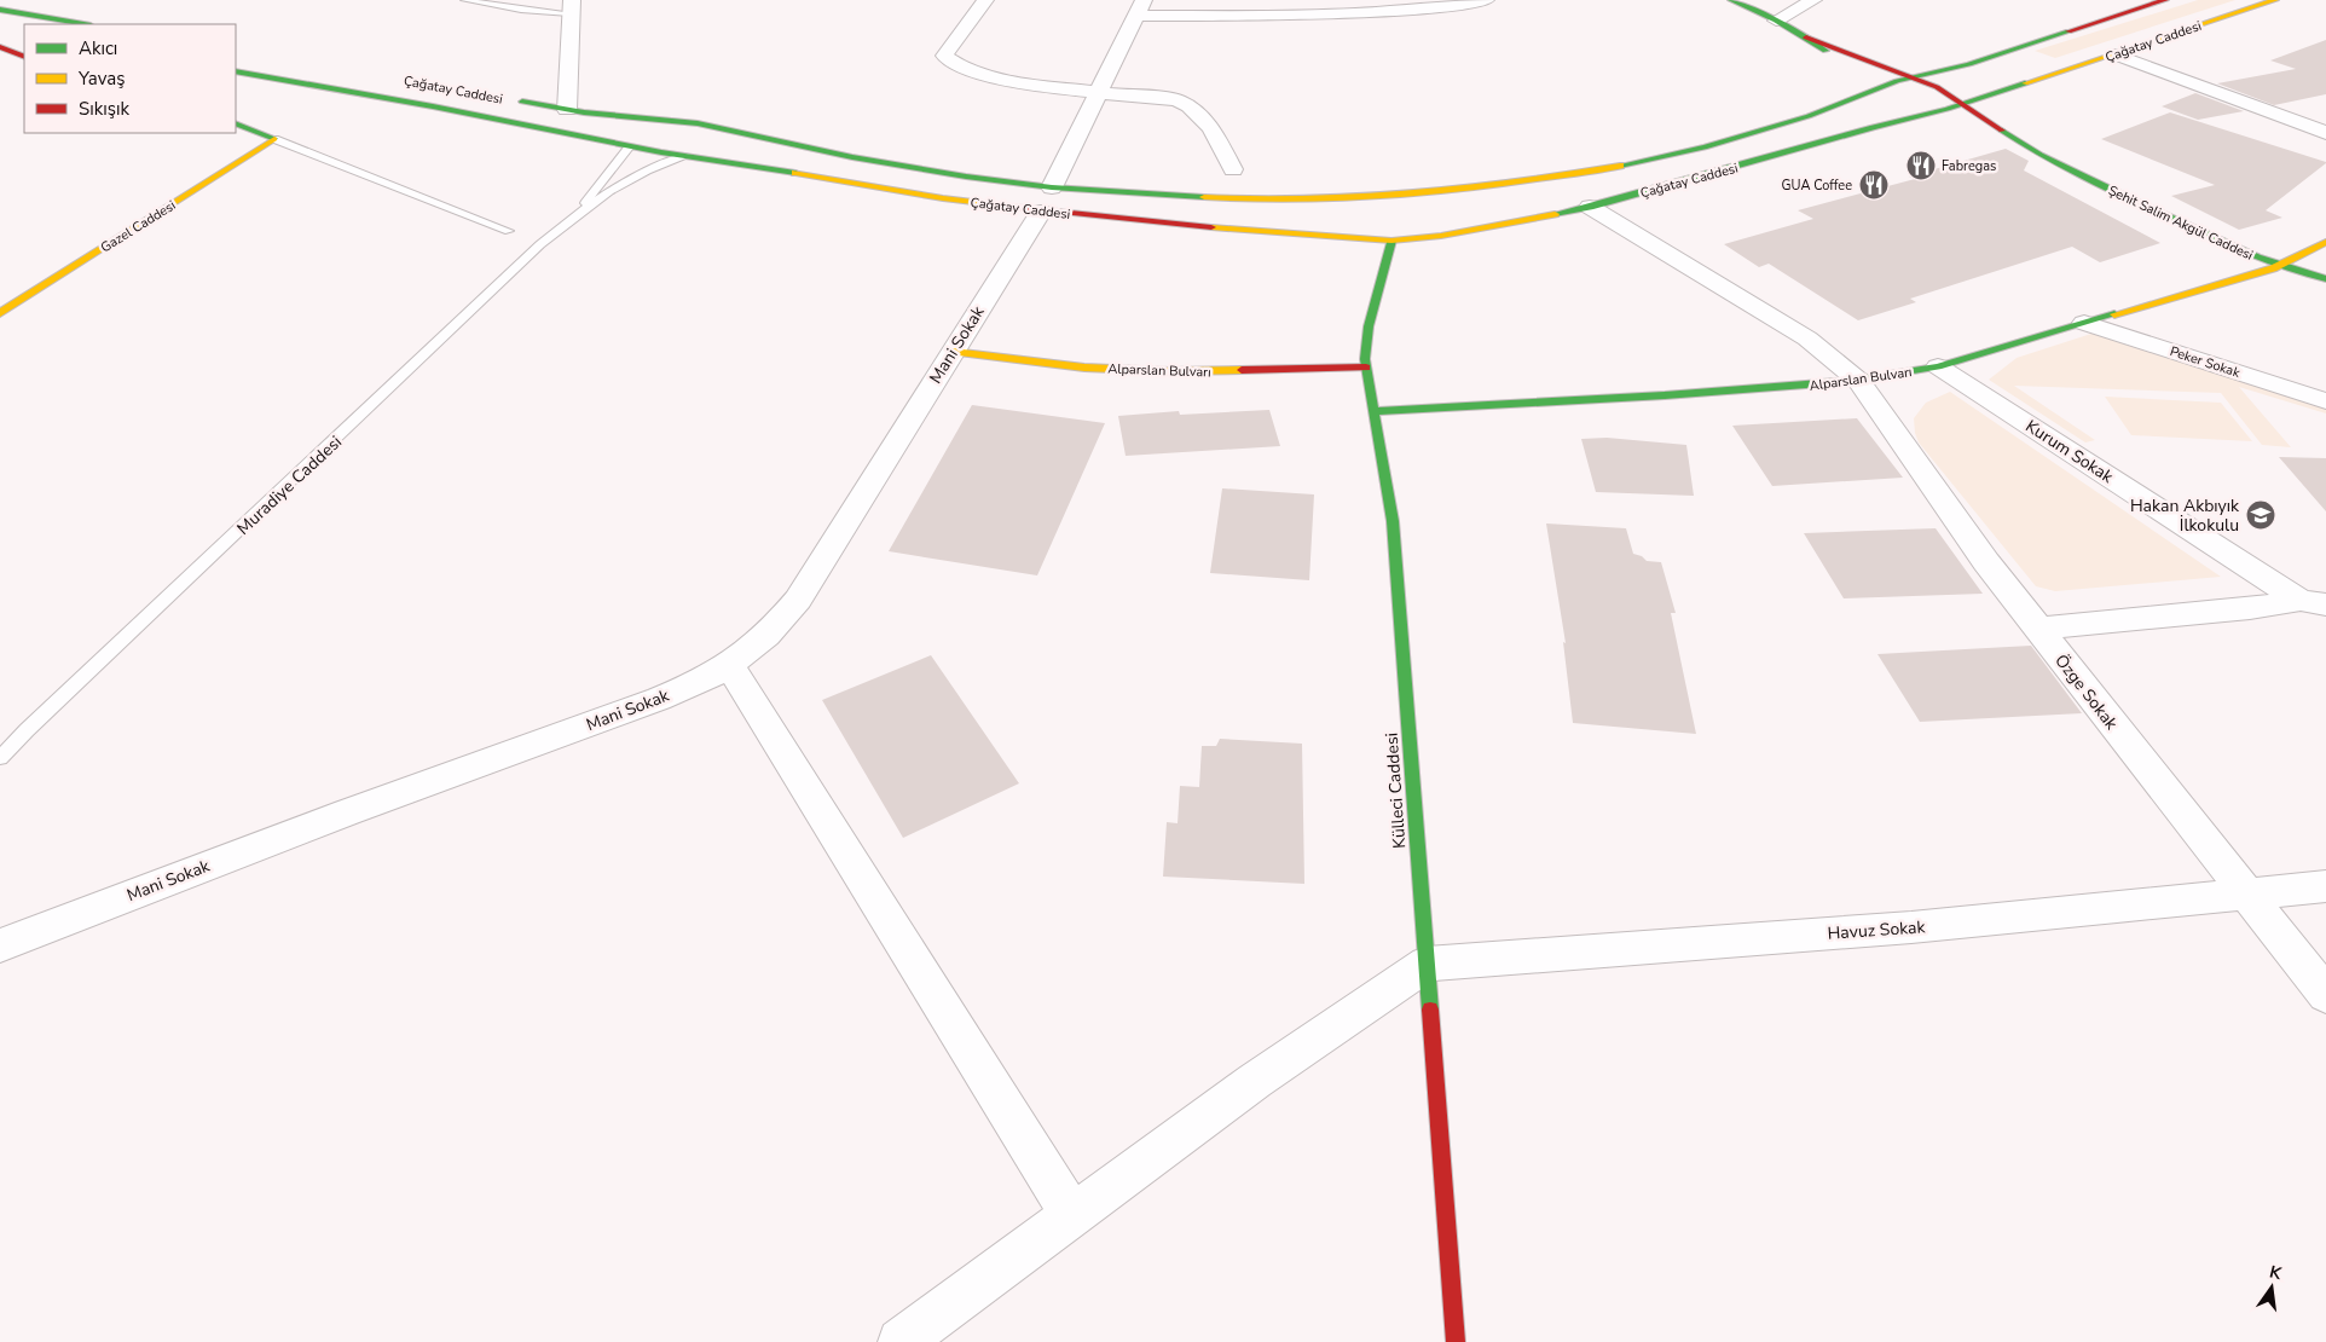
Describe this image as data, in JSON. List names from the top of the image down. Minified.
{"streets":{"main road":["Çağatay Caddesi","Şehit Salim Akgül Caddesi","Gazel Caddesi","Alparslan Bulvarı","Külleci Caddesi"],"street":["Mani Sokak","Peker Sokak","Kurum Sokak","Özge Sokak","Havuz Sokak"],"lane":["Muradiye Caddesi"]},"crossings":[["Çağatay Caddesi","Şehit Salim Akgül Caddesi"],["Çağatay Caddesi","Mani Sokak"],["Çağatay Caddesi","Muradiye Caddesi"],["Çağatay Caddesi","Külleci Caddesi"],["Şehit Salim Akgül Caddesi","Alparslan Bulvarı"],["Mani Sokak","Alparslan Bulvarı"],["Peker Sokak","Alparslan Bulvarı"],["Alparslan Bulvarı","Kurum Sokak"],["Alparslan Bulvarı","Özge Sokak"],["Alparslan Bulvarı","Külleci Caddesi"],["Özge Sokak","Havuz Sokak"],["Külleci Caddesi","Havuz Sokak"]],"places":{"restaurant":["Fabregas","GUA Coffee"],"school or university":["Hakan Akbıyık İlkokulu"]},"legend":["Akıcı","Yavaş","Sıkışık"],"north":"top"}
